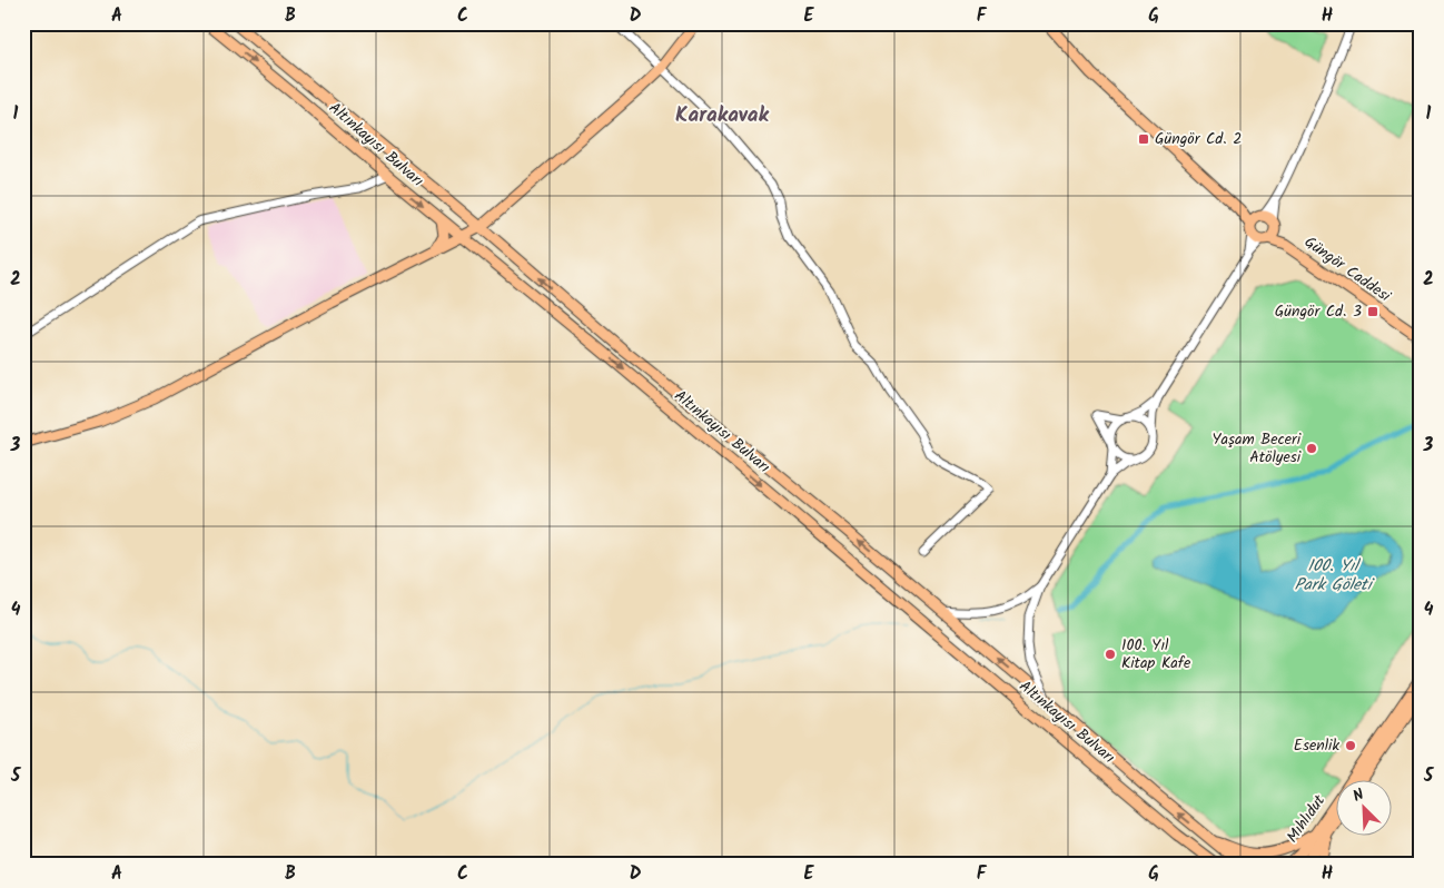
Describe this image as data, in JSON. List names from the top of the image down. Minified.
{"streets":{"main road":["Altınkayısı Bulvarı","Güngör Caddesi","Mıhlıdut"]},"districts":["Karakavak"],"water":["100. Yıl Park Göleti"],"places":{"transit":["Güngör Cd. 2","Güngör Cd. 3"],"other":["Yaşam Beceri Atölyesi","100. Yıl Kitap Kafe","Esenlik"]},"north":"top left","grid":{"columns":["A","B","C","D","E","F","G","H"],"rows":["1","2","3","4","5"]}}
